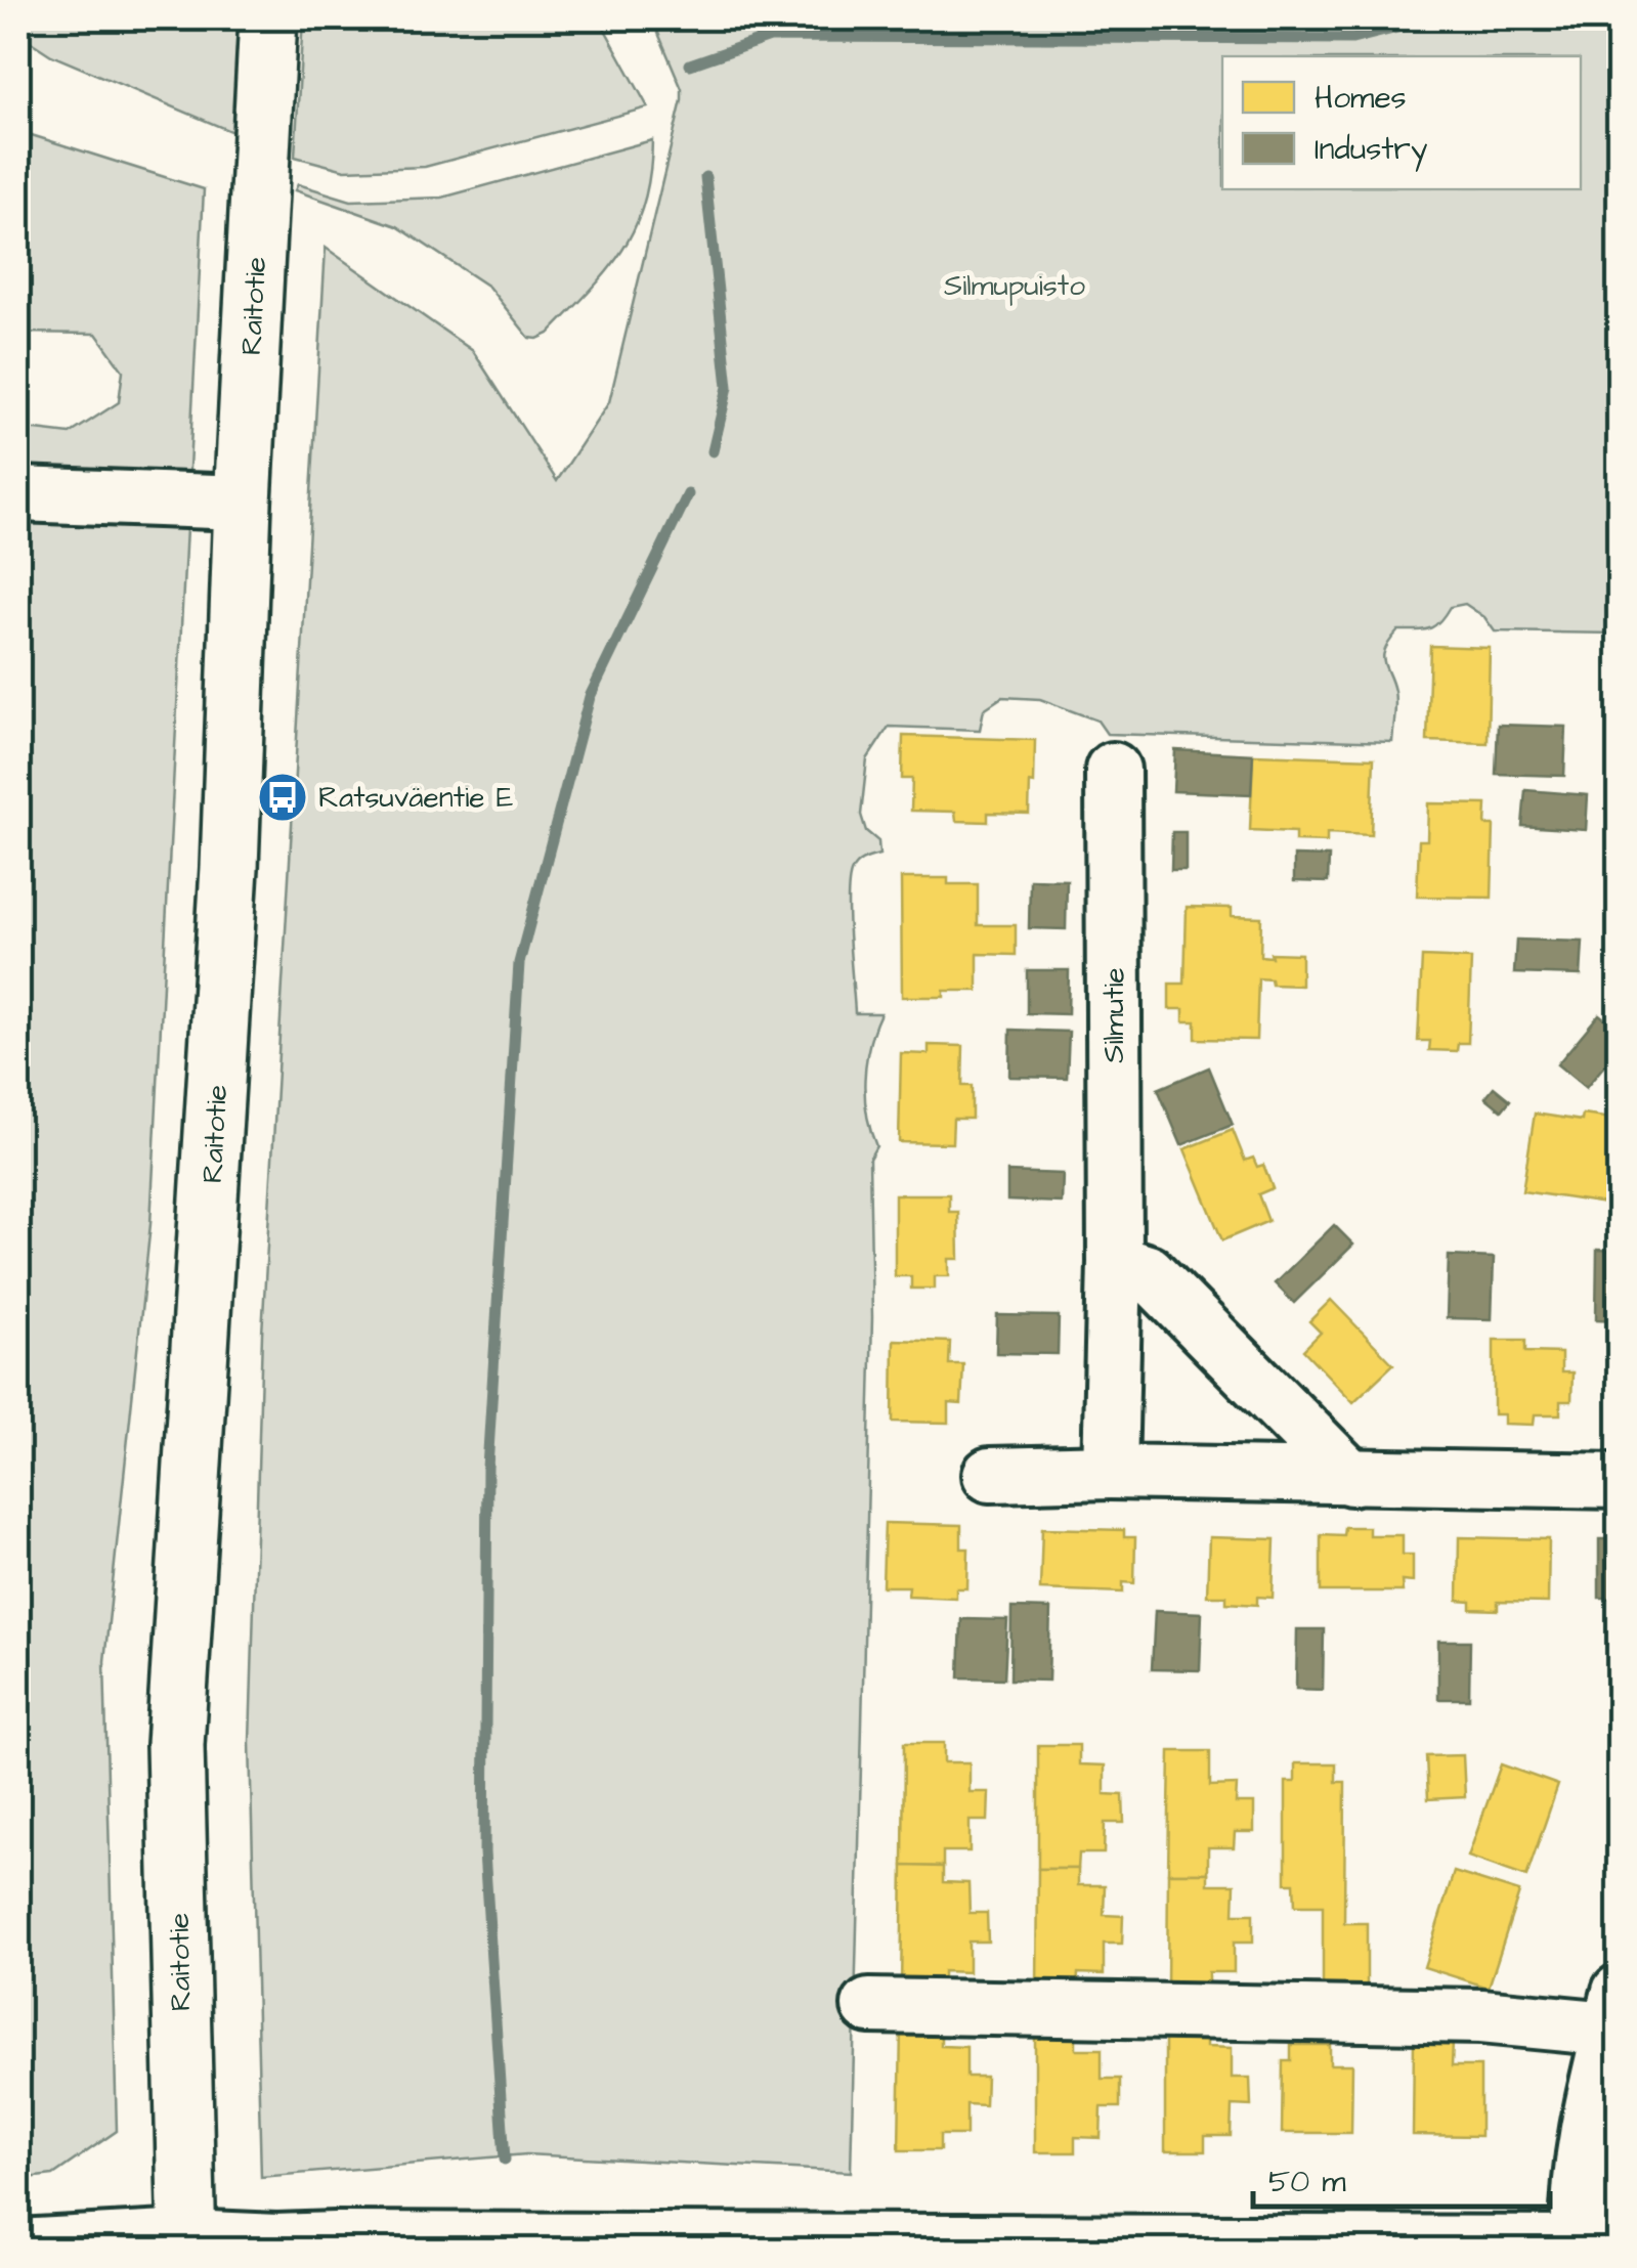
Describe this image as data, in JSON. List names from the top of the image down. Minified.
{"streets":{"main road":["Raitotie"],"street":["Silmutie"]},"parks":["Silmupuisto"],"places":{"bus stop":["Ratsuväentie E"]},"legend":["Homes","Industry"],"scale_bar":"50 m"}
